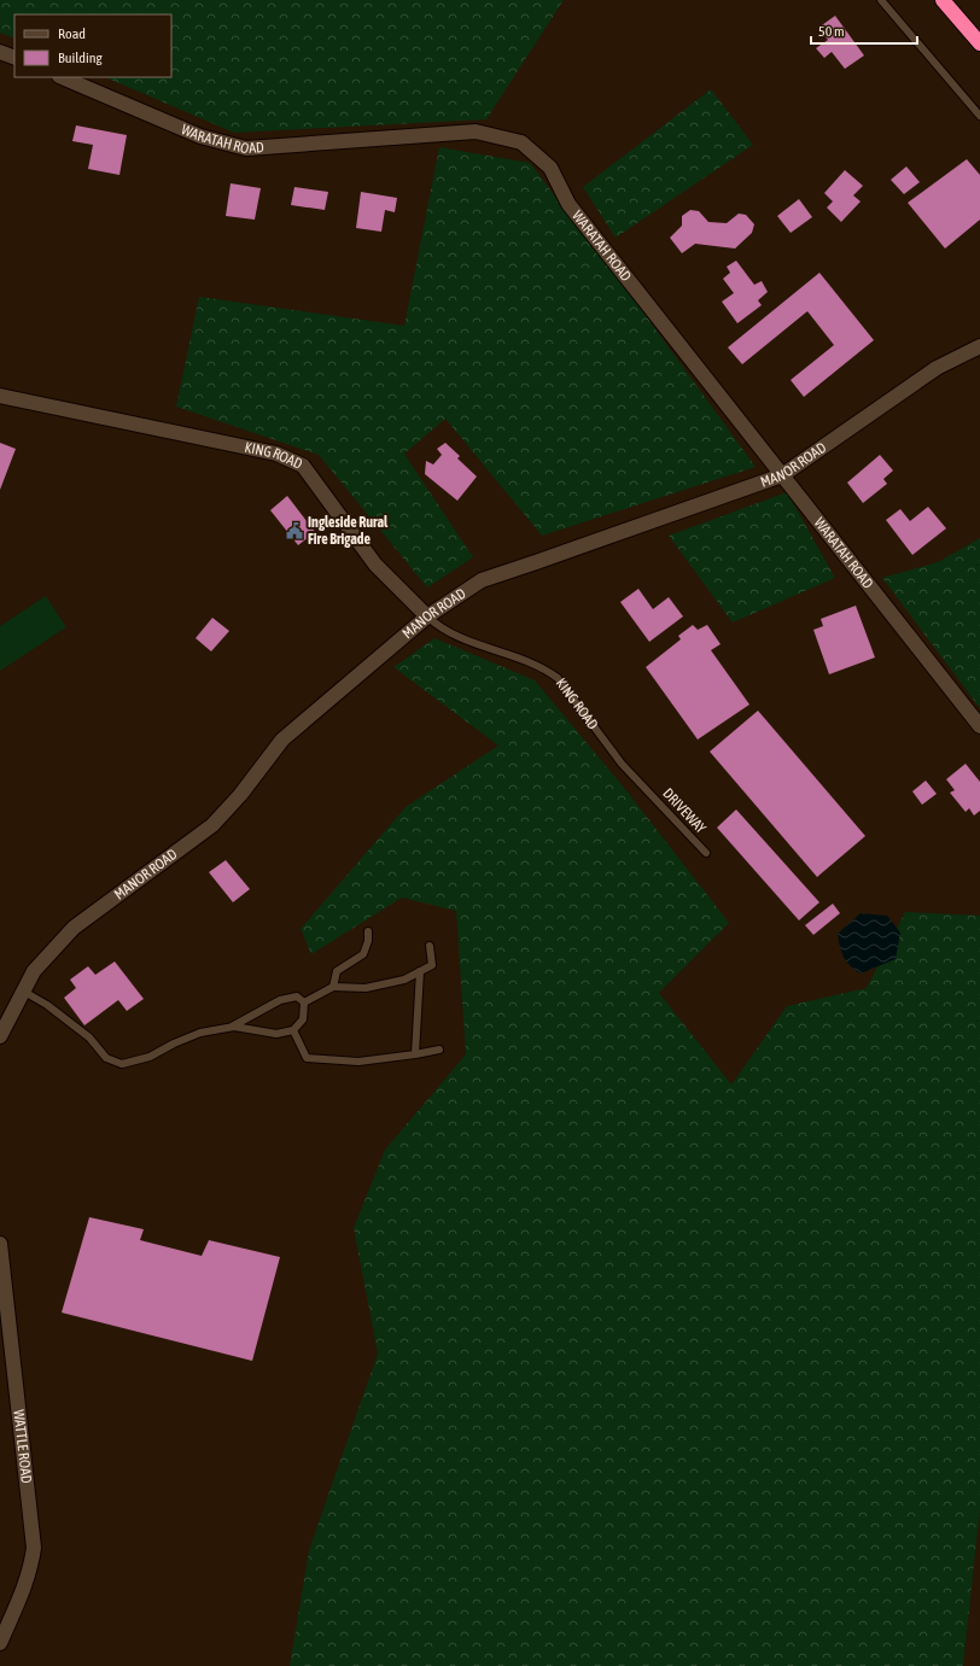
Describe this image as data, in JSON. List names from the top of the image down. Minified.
{"streets":{"street":["WARATAH ROAD","KING ROAD","MANOR ROAD","WATTLE ROAD"],"lane":["DRIVEWAY"]},"crossings":[["WARATAH ROAD","MANOR ROAD"],["KING ROAD","MANOR ROAD"],["KING ROAD","DRIVEWAY"]],"places":{"public building":["Ingleside Rural Fire Brigade"]},"legend":["Road","Building"],"scale_bar":"50 m"}
